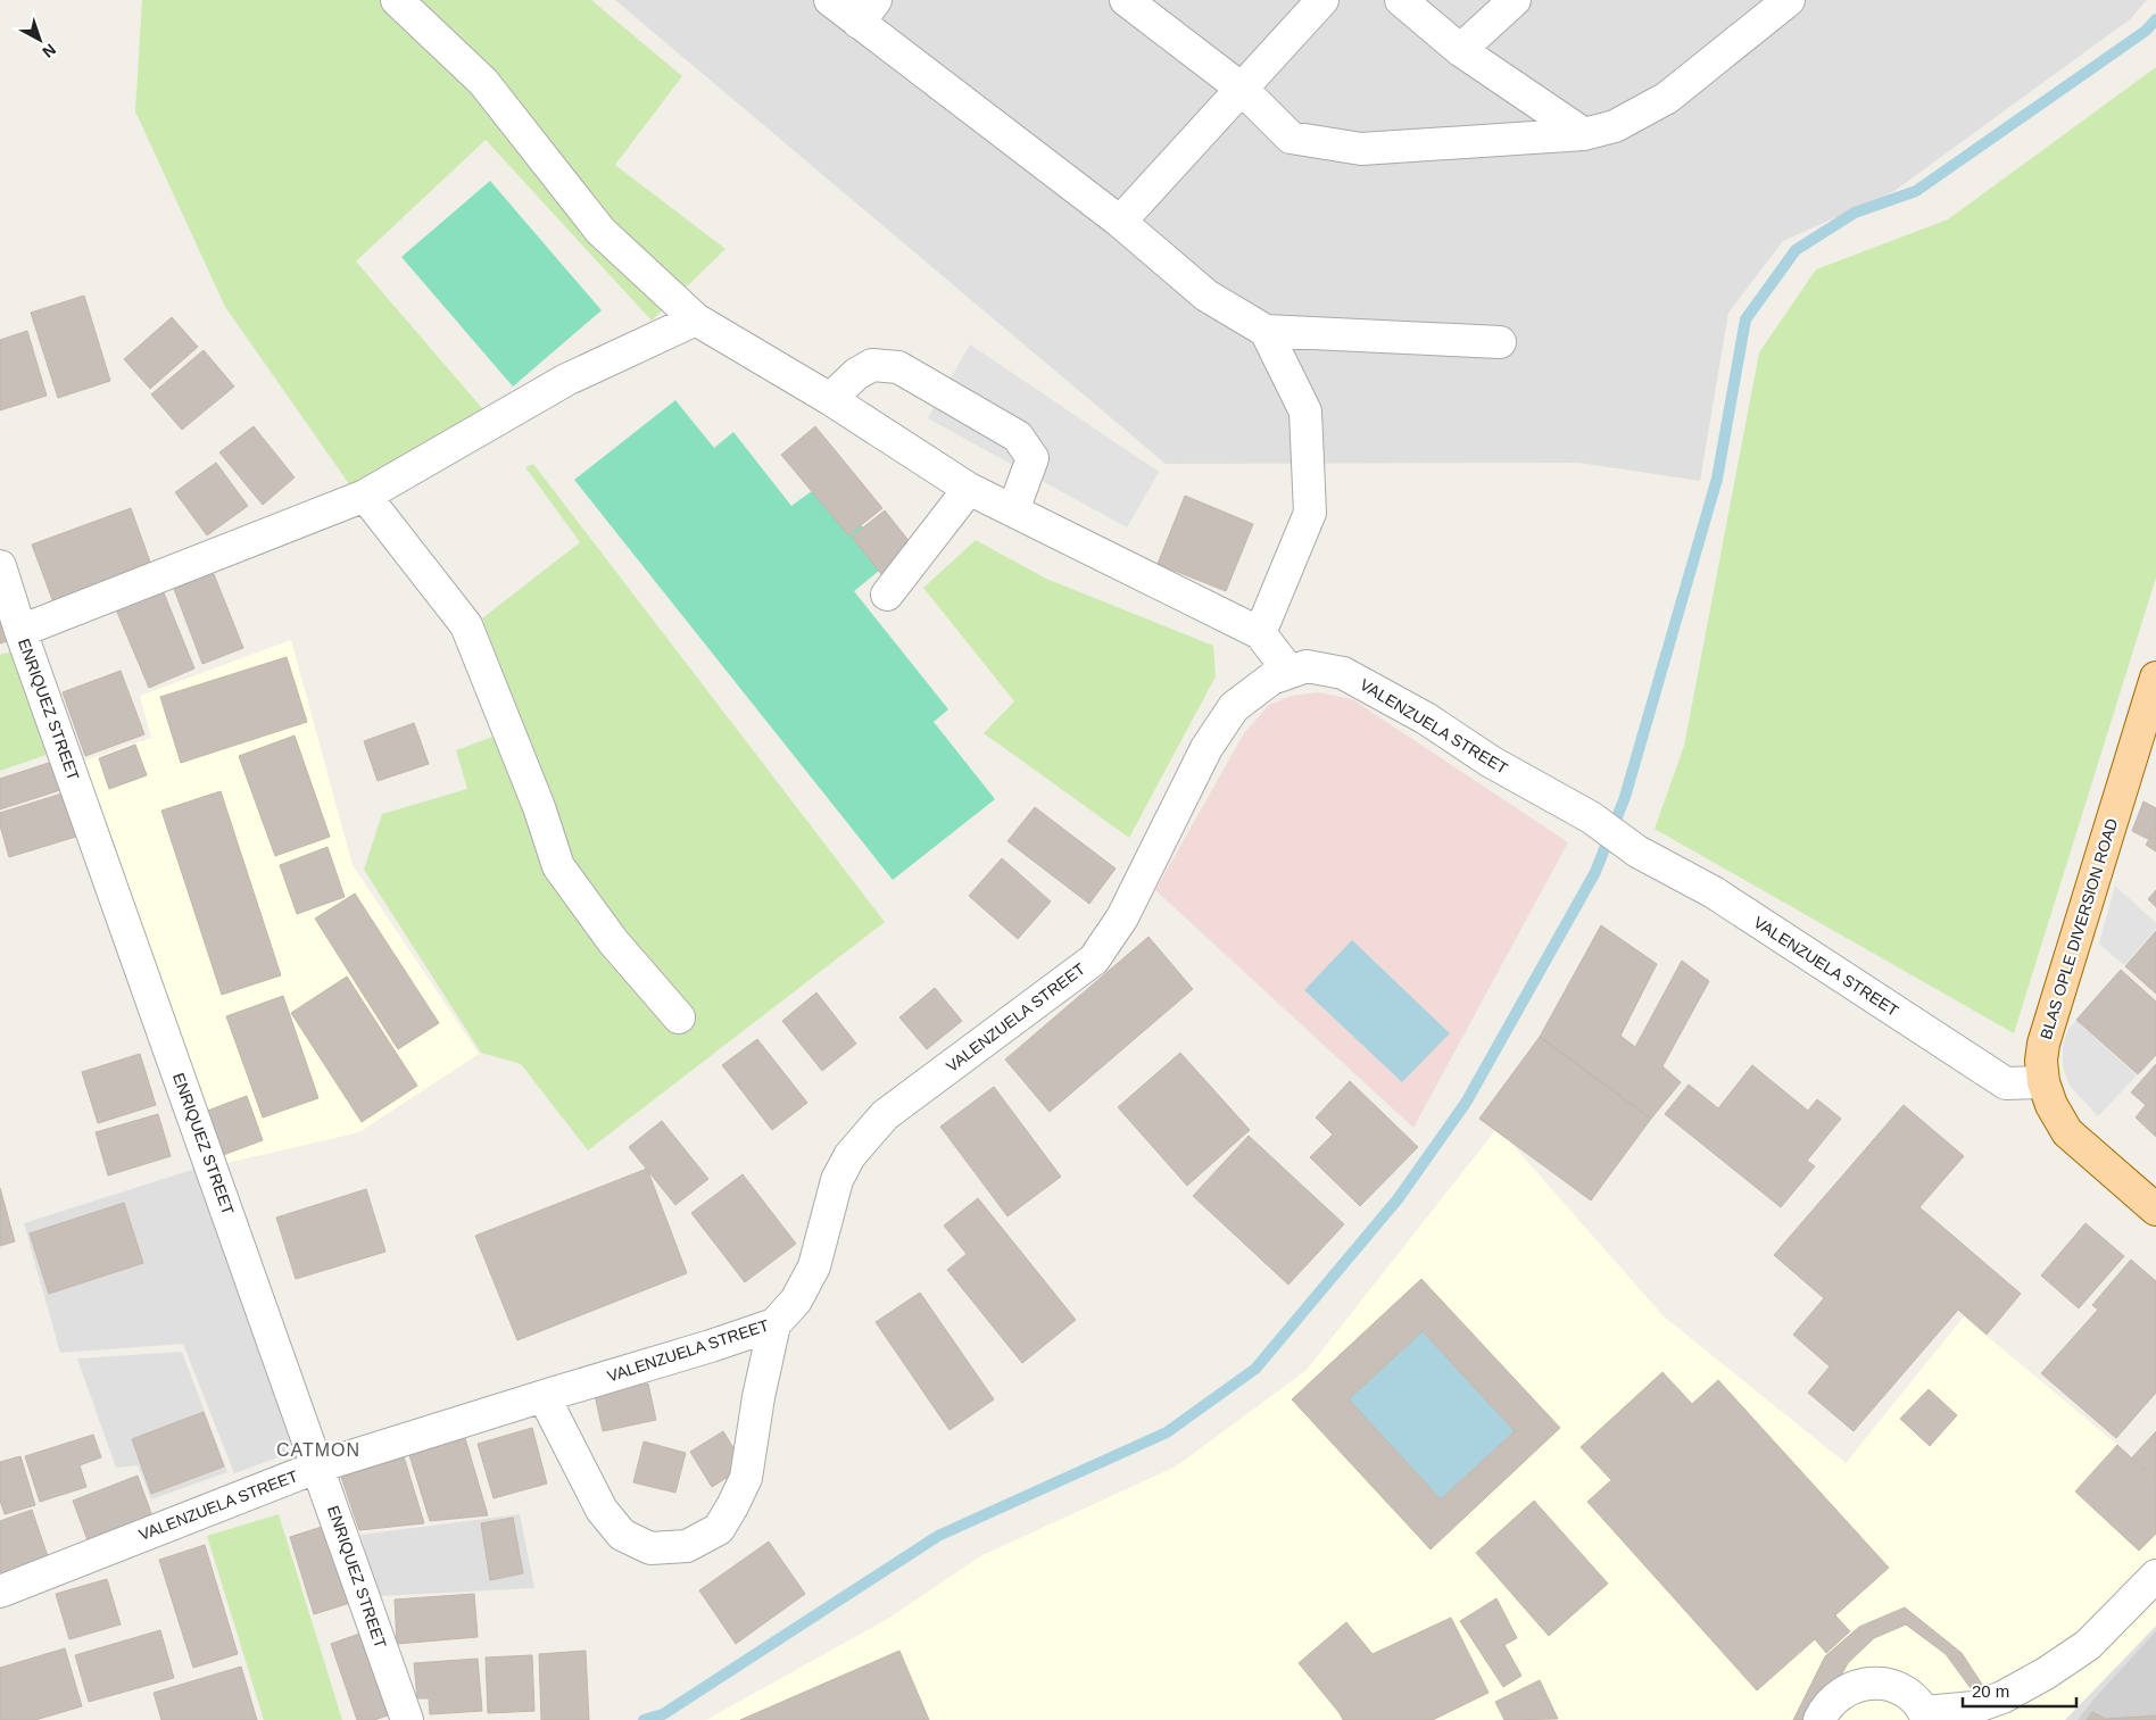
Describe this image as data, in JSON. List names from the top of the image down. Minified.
{"streets":{"main road":["BLAS OPLE DIVERSION ROAD"],"street":["ENRIQUEZ STREET","VALENZUELA STREET"]},"crossings":[["ENRIQUEZ STREET","VALENZUELA STREET"],["VALENZUELA STREET","BLAS OPLE DIVERSION ROAD"]],"districts":["CATMON"],"scale_bar":"20 m","north":"bottom right"}
